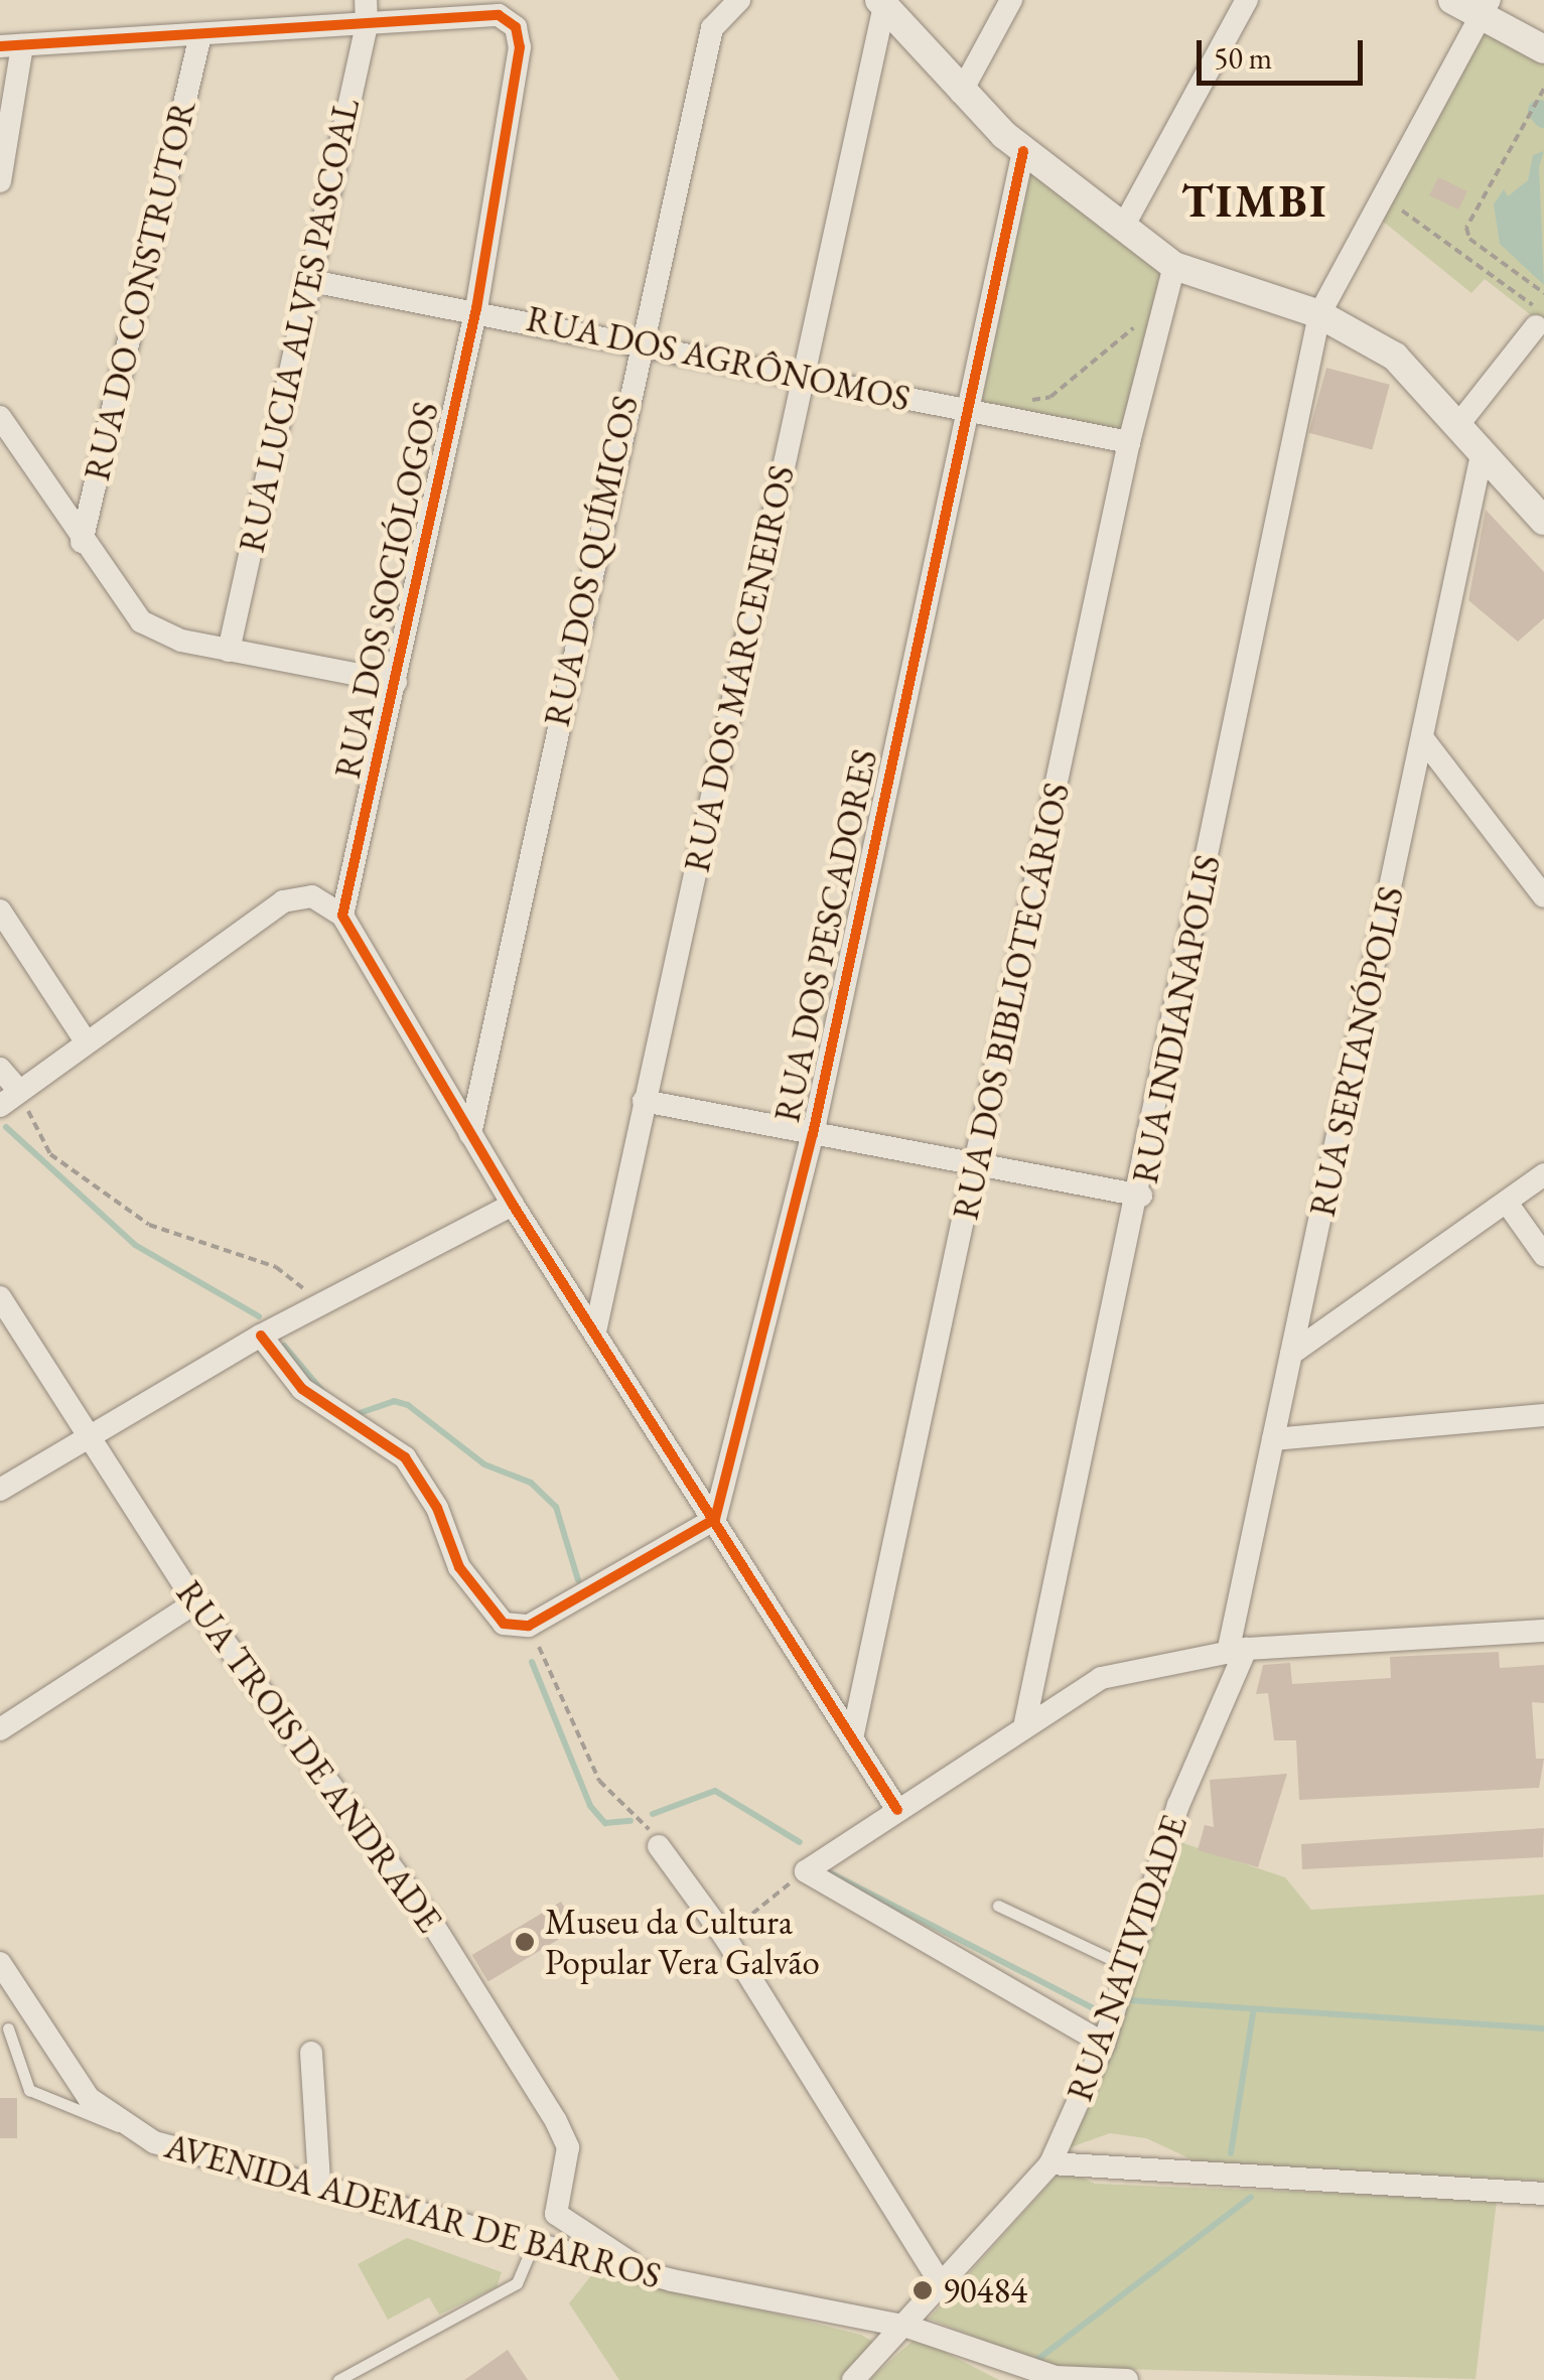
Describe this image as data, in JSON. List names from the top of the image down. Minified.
{"streets":{"street":["RUA DO CONSTRUTOR","RUA LUCIA ALVES PASCOAL","RUA DOS AGRÔNOMOS","RUA DOS QUÍMICOS","RUA DOS SOCIÓLOGOS","RUA DOS MARCENEIROS","RUA DOS PESCADORES","RUA DOS BIBLIOTECÁRIOS","RUA INDIANAPOLIS","RUA SERTANÓPOLIS","RUA TROIS DE ANDRADE","RUA NATIVIDADE","AVENIDA ADEMAR DE BARROS"]},"crossings":[["RUA LUCIA ALVES PASCOAL","RUA DOS AGRÔNOMOS"],["RUA LUCIA ALVES PASCOAL","RUA DOS SOCIÓLOGOS"],["RUA DOS AGRÔNOMOS","RUA DOS QUÍMICOS"],["RUA DOS AGRÔNOMOS","RUA DOS SOCIÓLOGOS"],["RUA DOS AGRÔNOMOS","RUA DOS MARCENEIROS"],["RUA DOS AGRÔNOMOS","RUA DOS PESCADORES"],["RUA DOS AGRÔNOMOS","RUA DOS BIBLIOTECÁRIOS"],["RUA SERTANÓPOLIS","RUA NATIVIDADE"],["RUA TROIS DE ANDRADE","AVENIDA ADEMAR DE BARROS"],["RUA NATIVIDADE","AVENIDA ADEMAR DE BARROS"]],"districts":["TIMBI"],"places":["Museu da Cultura Popular Vera Galvão","90484"],"scale_bar":"50 m"}
